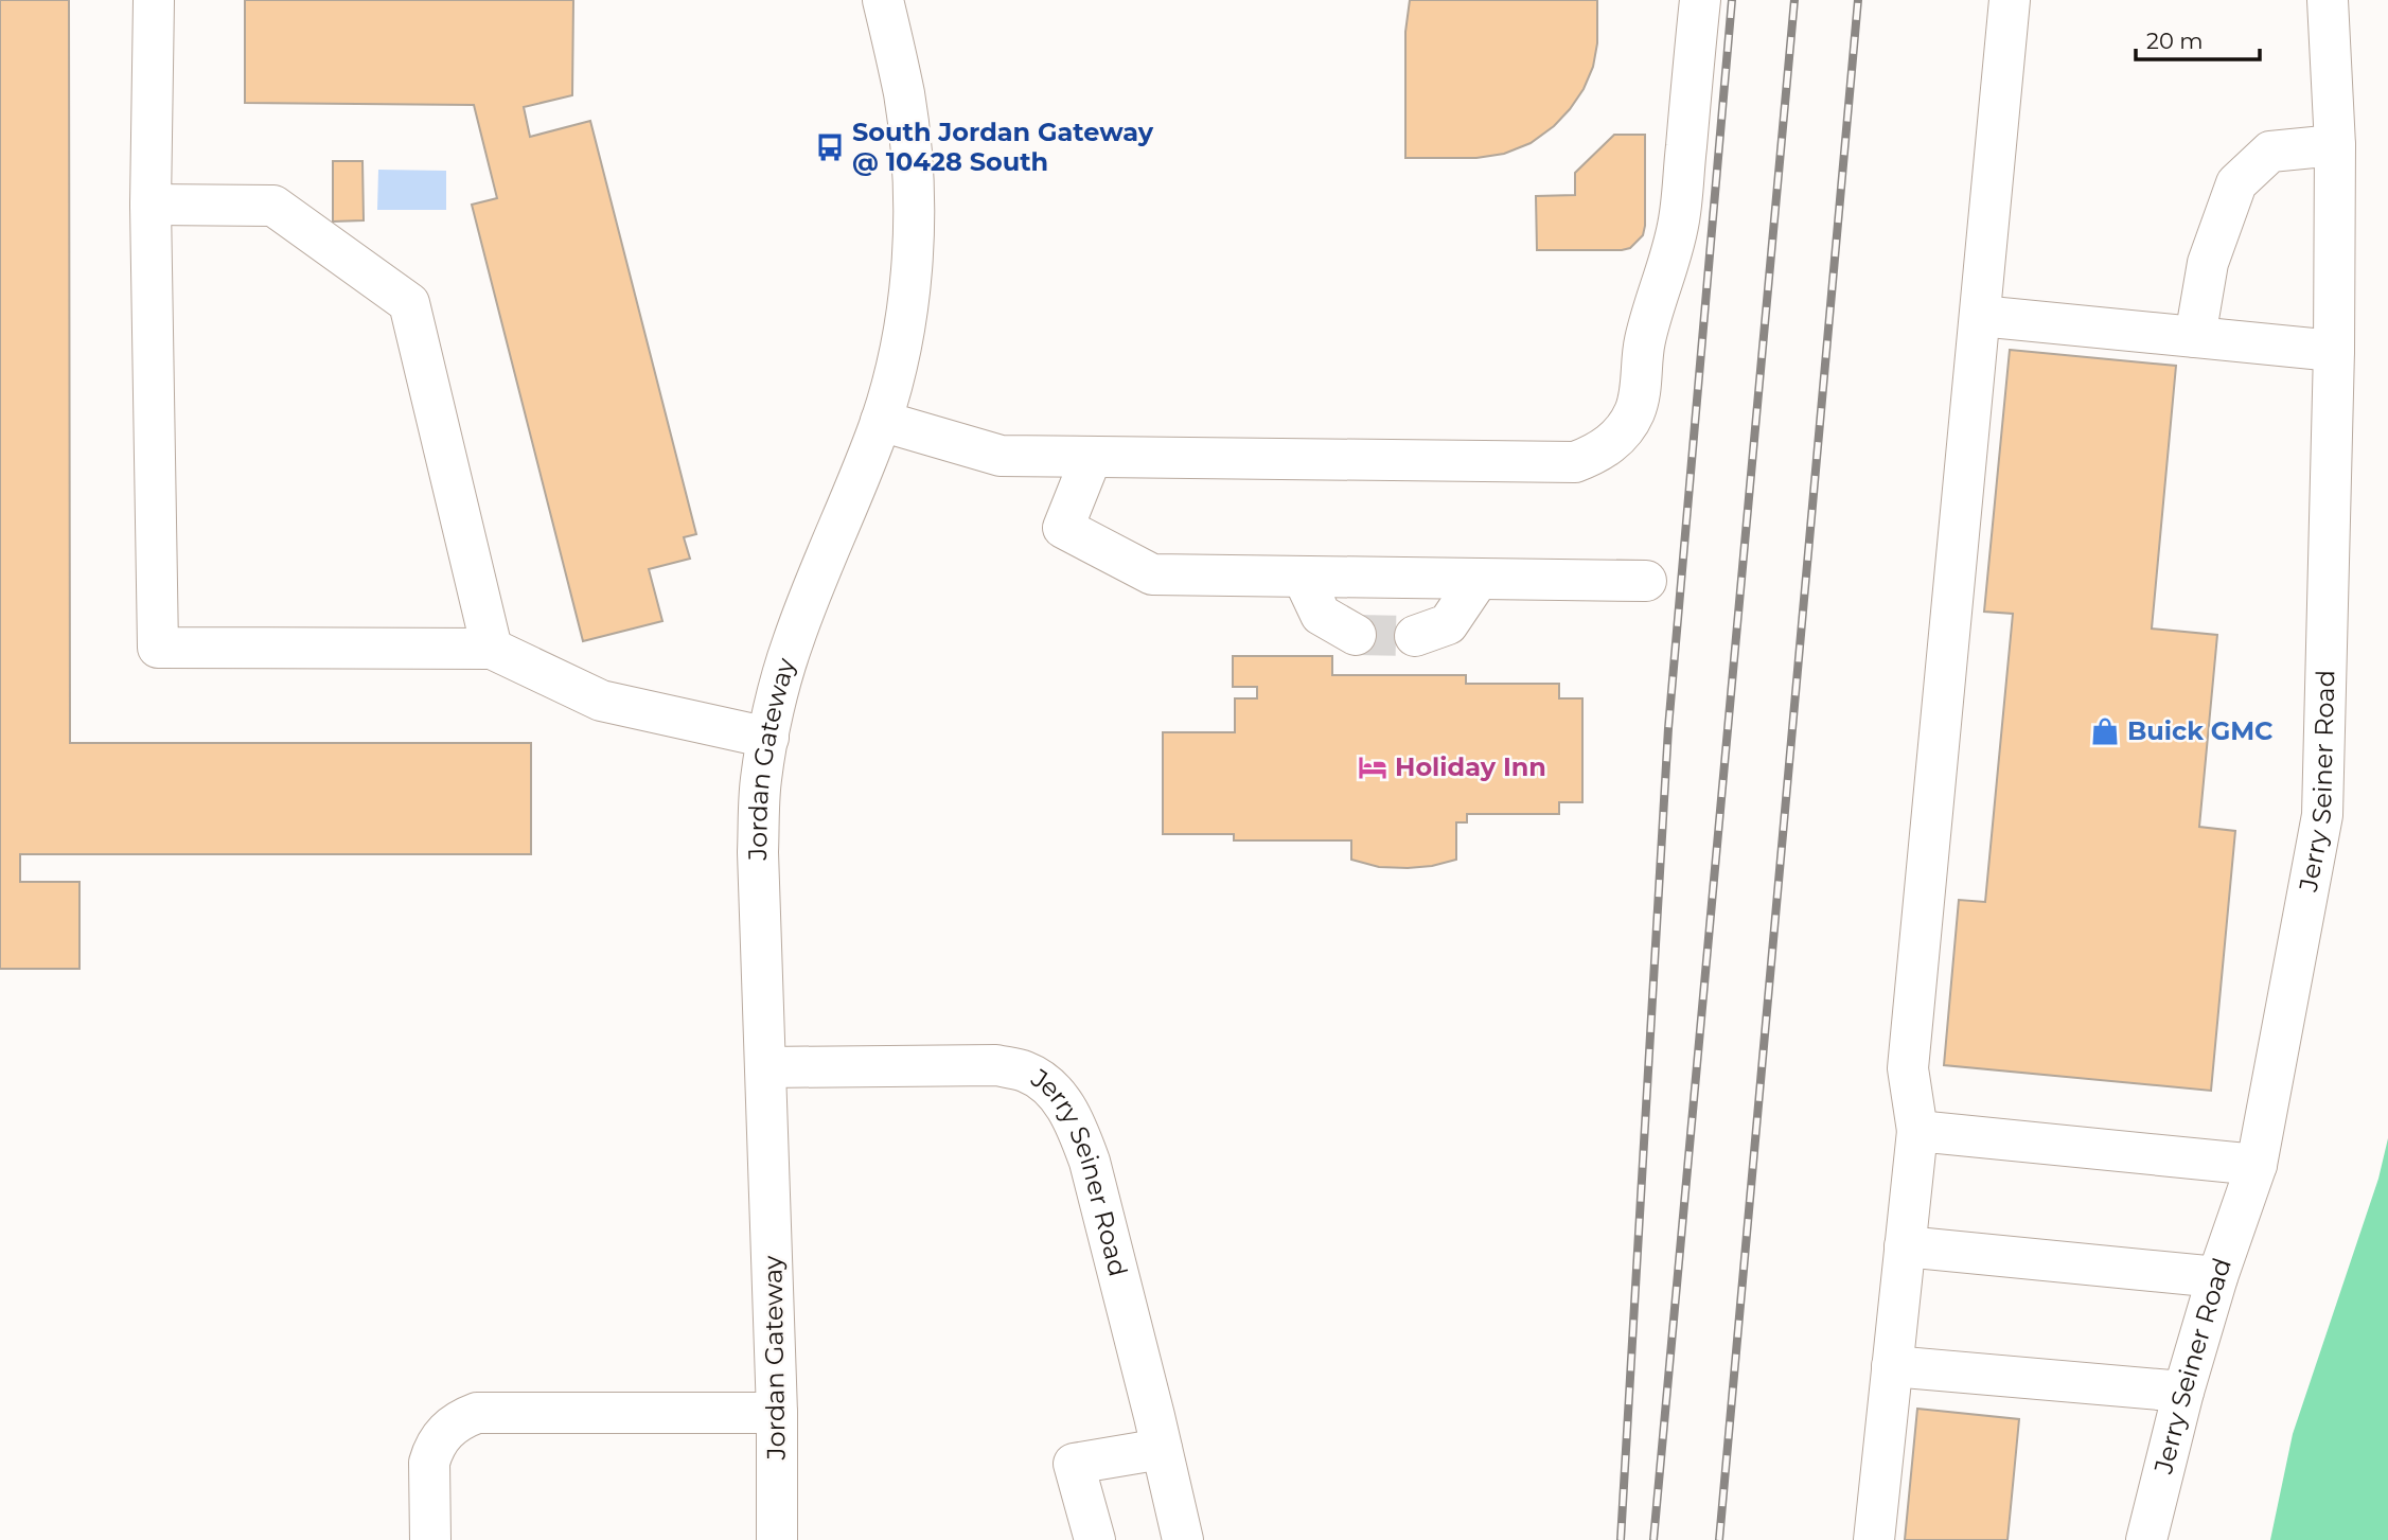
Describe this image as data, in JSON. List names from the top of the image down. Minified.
{"streets":{"street":["Jordan Gateway","Jerry Seiner Road"]},"crossings":[["Jordan Gateway","Jerry Seiner Road"]],"places":{"bus stop":["South Jordan Gateway @ 10428 South"],"shop":["Buick GMC"],"hotel":["Holiday Inn"]},"scale_bar":"20 m"}
